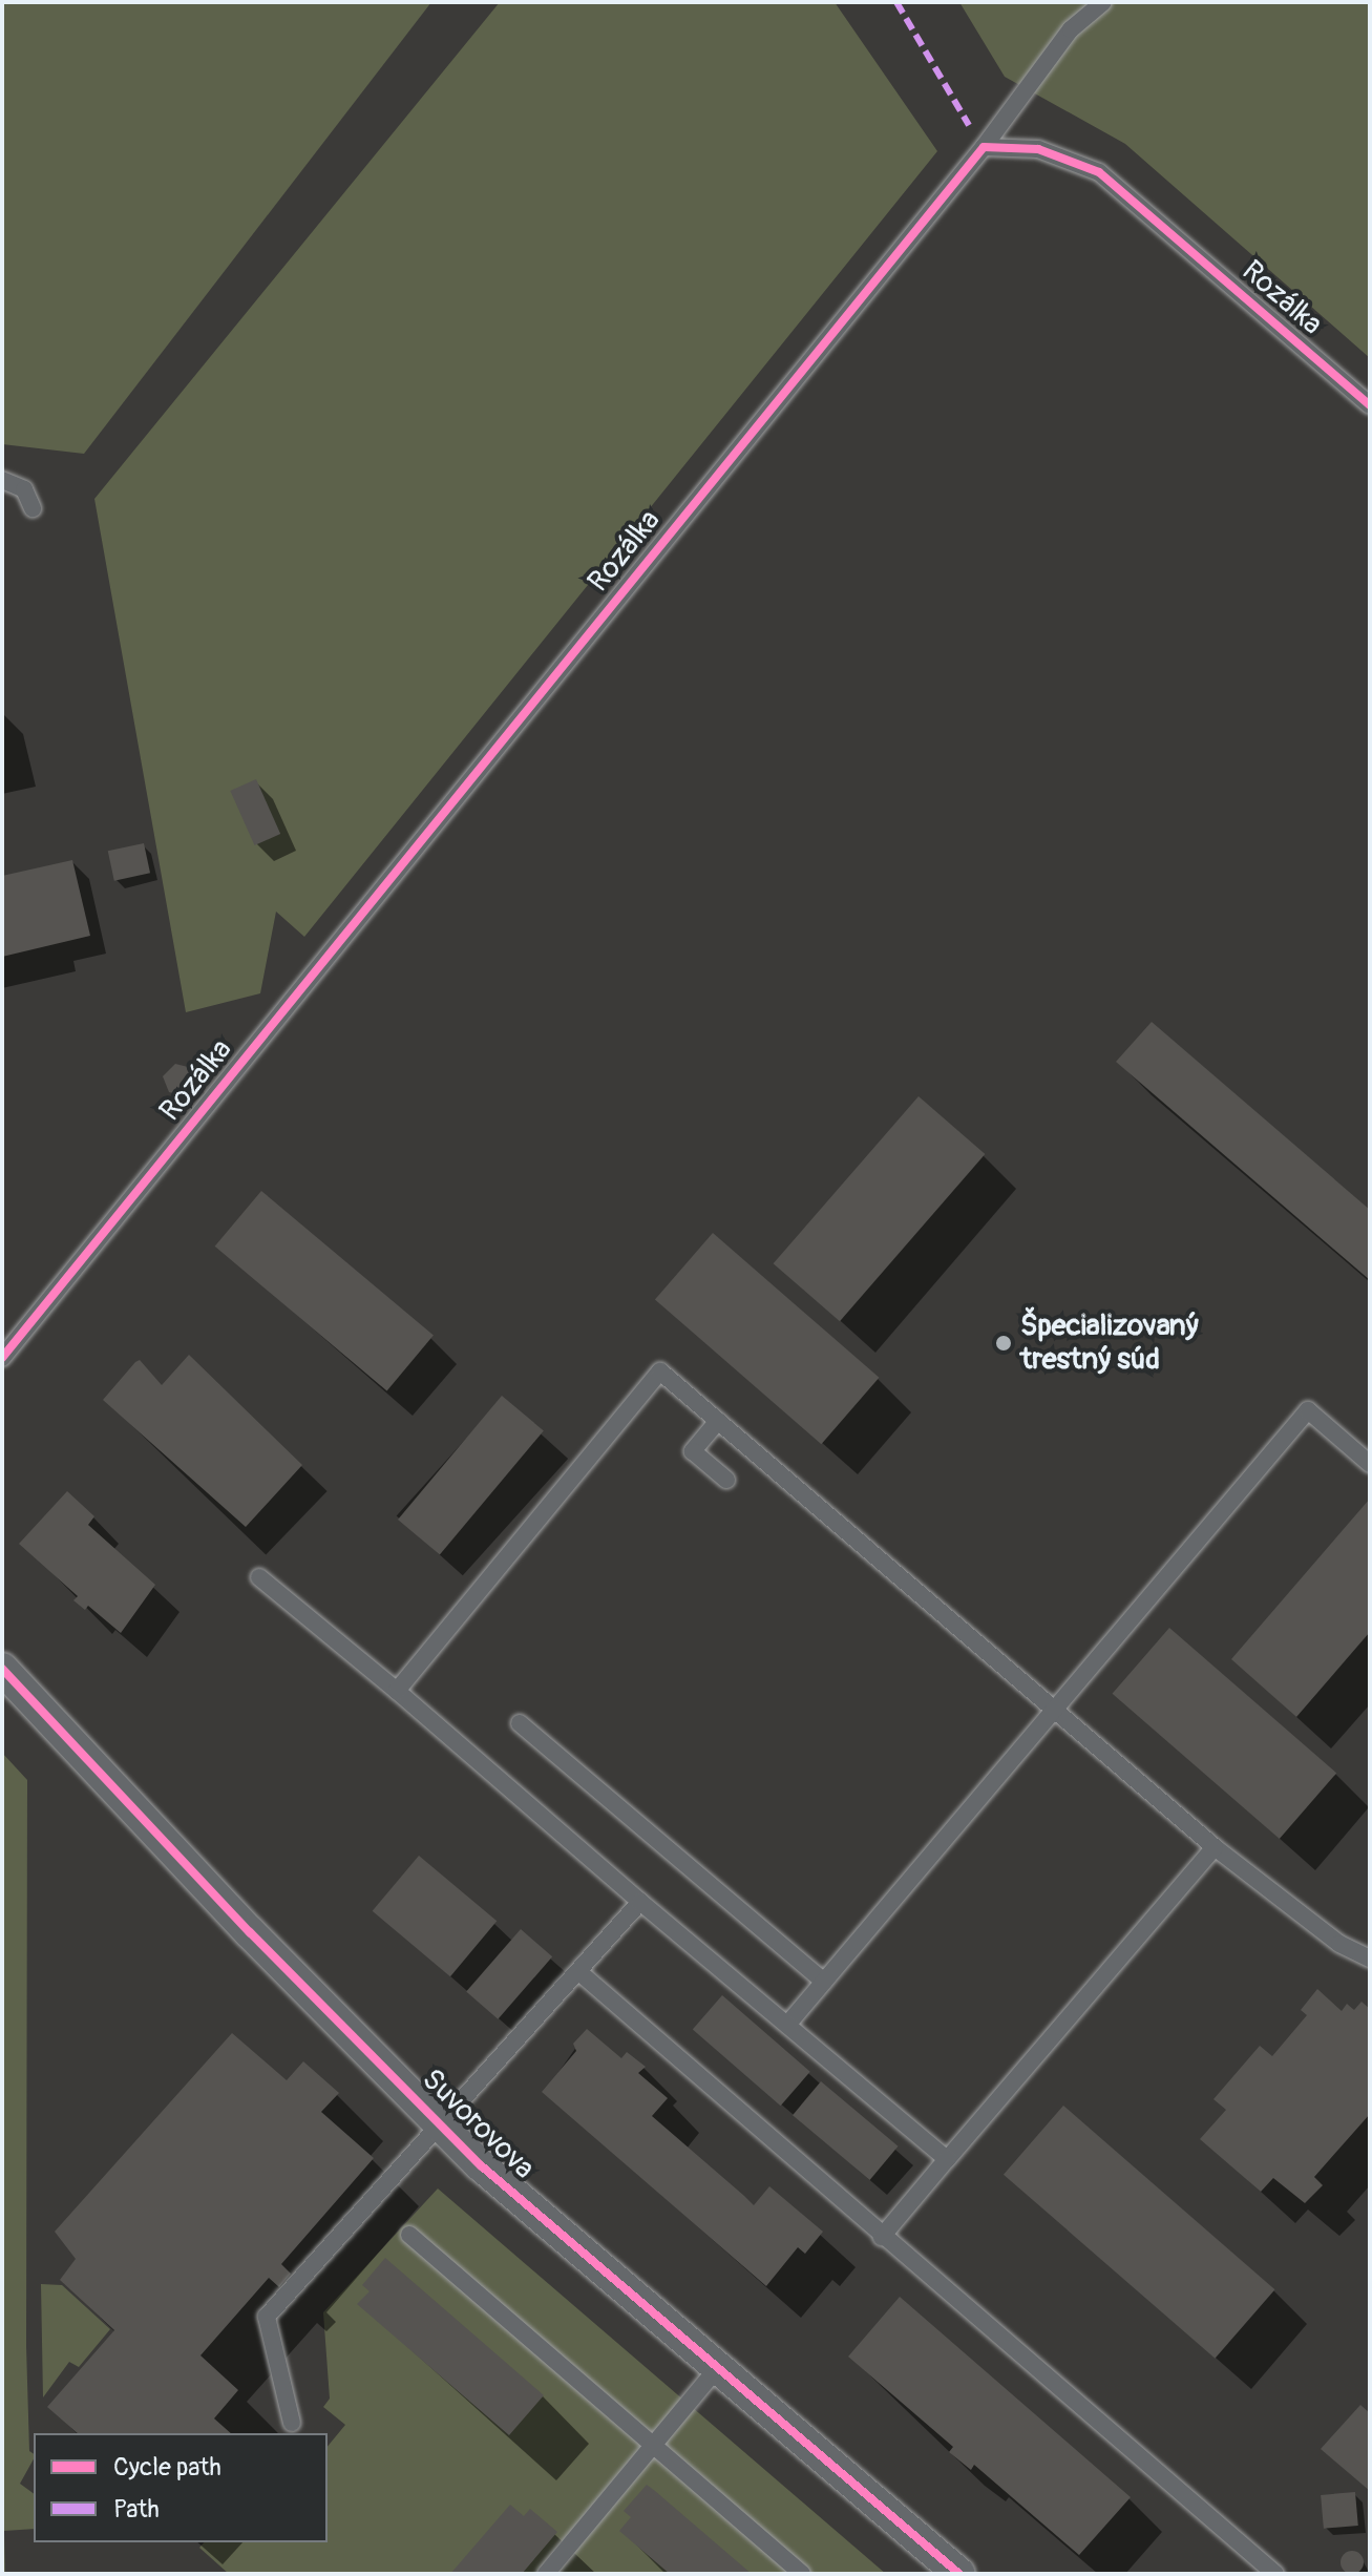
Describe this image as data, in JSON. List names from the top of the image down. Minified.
{"streets":{"street":["Suvorovova"],"lane":["Rozálka"]},"places":["Špecializovaný trestný súd"],"legend":["Cycle path","Path"]}
